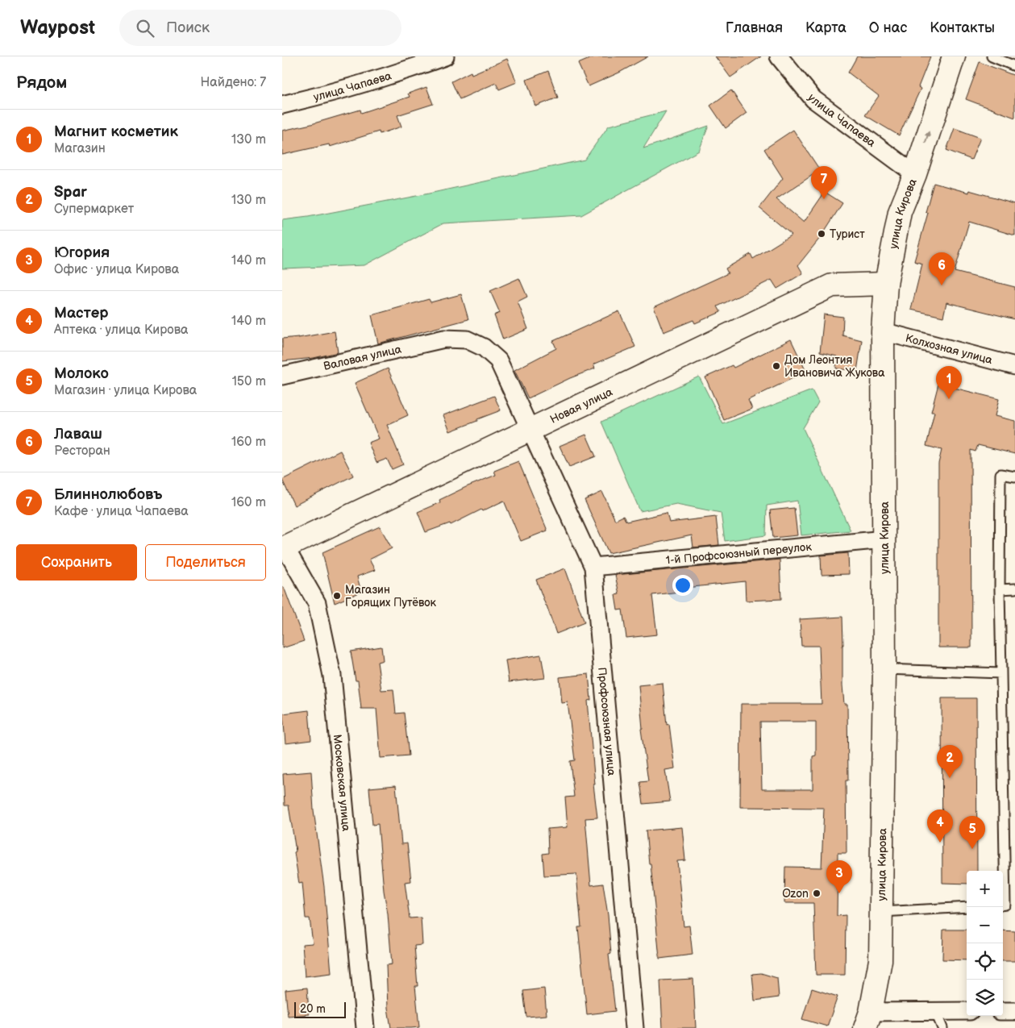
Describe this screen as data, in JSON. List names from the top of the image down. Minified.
{"streets":{"street":["улица Чапаева","улица Кирова","Колхозная улица","Валовая улица","Новая улица","1-й Профсоюзный переулок","Профсоюзная улица","Московская улица"]},"crossings":[["улица Чапаева","улица Кирова"],["улица Кирова","Колхозная улица"],["улица Кирова","Новая улица"],["улица Кирова","1-й Профсоюзный переулок"],["Валовая улица","Новая улица"],["Валовая улица","Профсоюзная улица"],["Новая улица","Профсоюзная улица"],["Новая улица","Московская улица"],["1-й Профсоюзный переулок","Профсоюзная улица"]],"places":["Турист","Дом Леонтия Ивановича Жукова","Магазин Горящих Путёвок","Ozon"],"scale_bar":"20 m","page":{"header":"Waypost","search":"Поиск","nav":["Главная","Карта","О нас","Контакты"],"heading":["Рядом","Найдено: 7"],"list":[{"mark":"1","name":"Магнит косметик","note":"Магазин","value":"130 m"},{"mark":"2","name":"Spar","note":"Супермаркет","value":"130 m"},{"mark":"3","name":"Югория","note":"Офис · улица Кирова","value":"140 m"},{"mark":"4","name":"Мастер","note":"Аптека · улица Кирова","value":"140 m"},{"mark":"5","name":"Молоко","note":"Магазин · улица Кирова","value":"150 m"},{"mark":"6","name":"Лаваш","note":"Ресторан","value":"160 m"},{"mark":"7","name":"Блиннолюбовъ","note":"Кафе · улица Чапаева","value":"160 m"}],"pins":["7","6","1","2","4","5","3"],"buttons":["Сохранить","Поделиться"],"map_buttons":["+","−"],"scale":"20 m"}}
